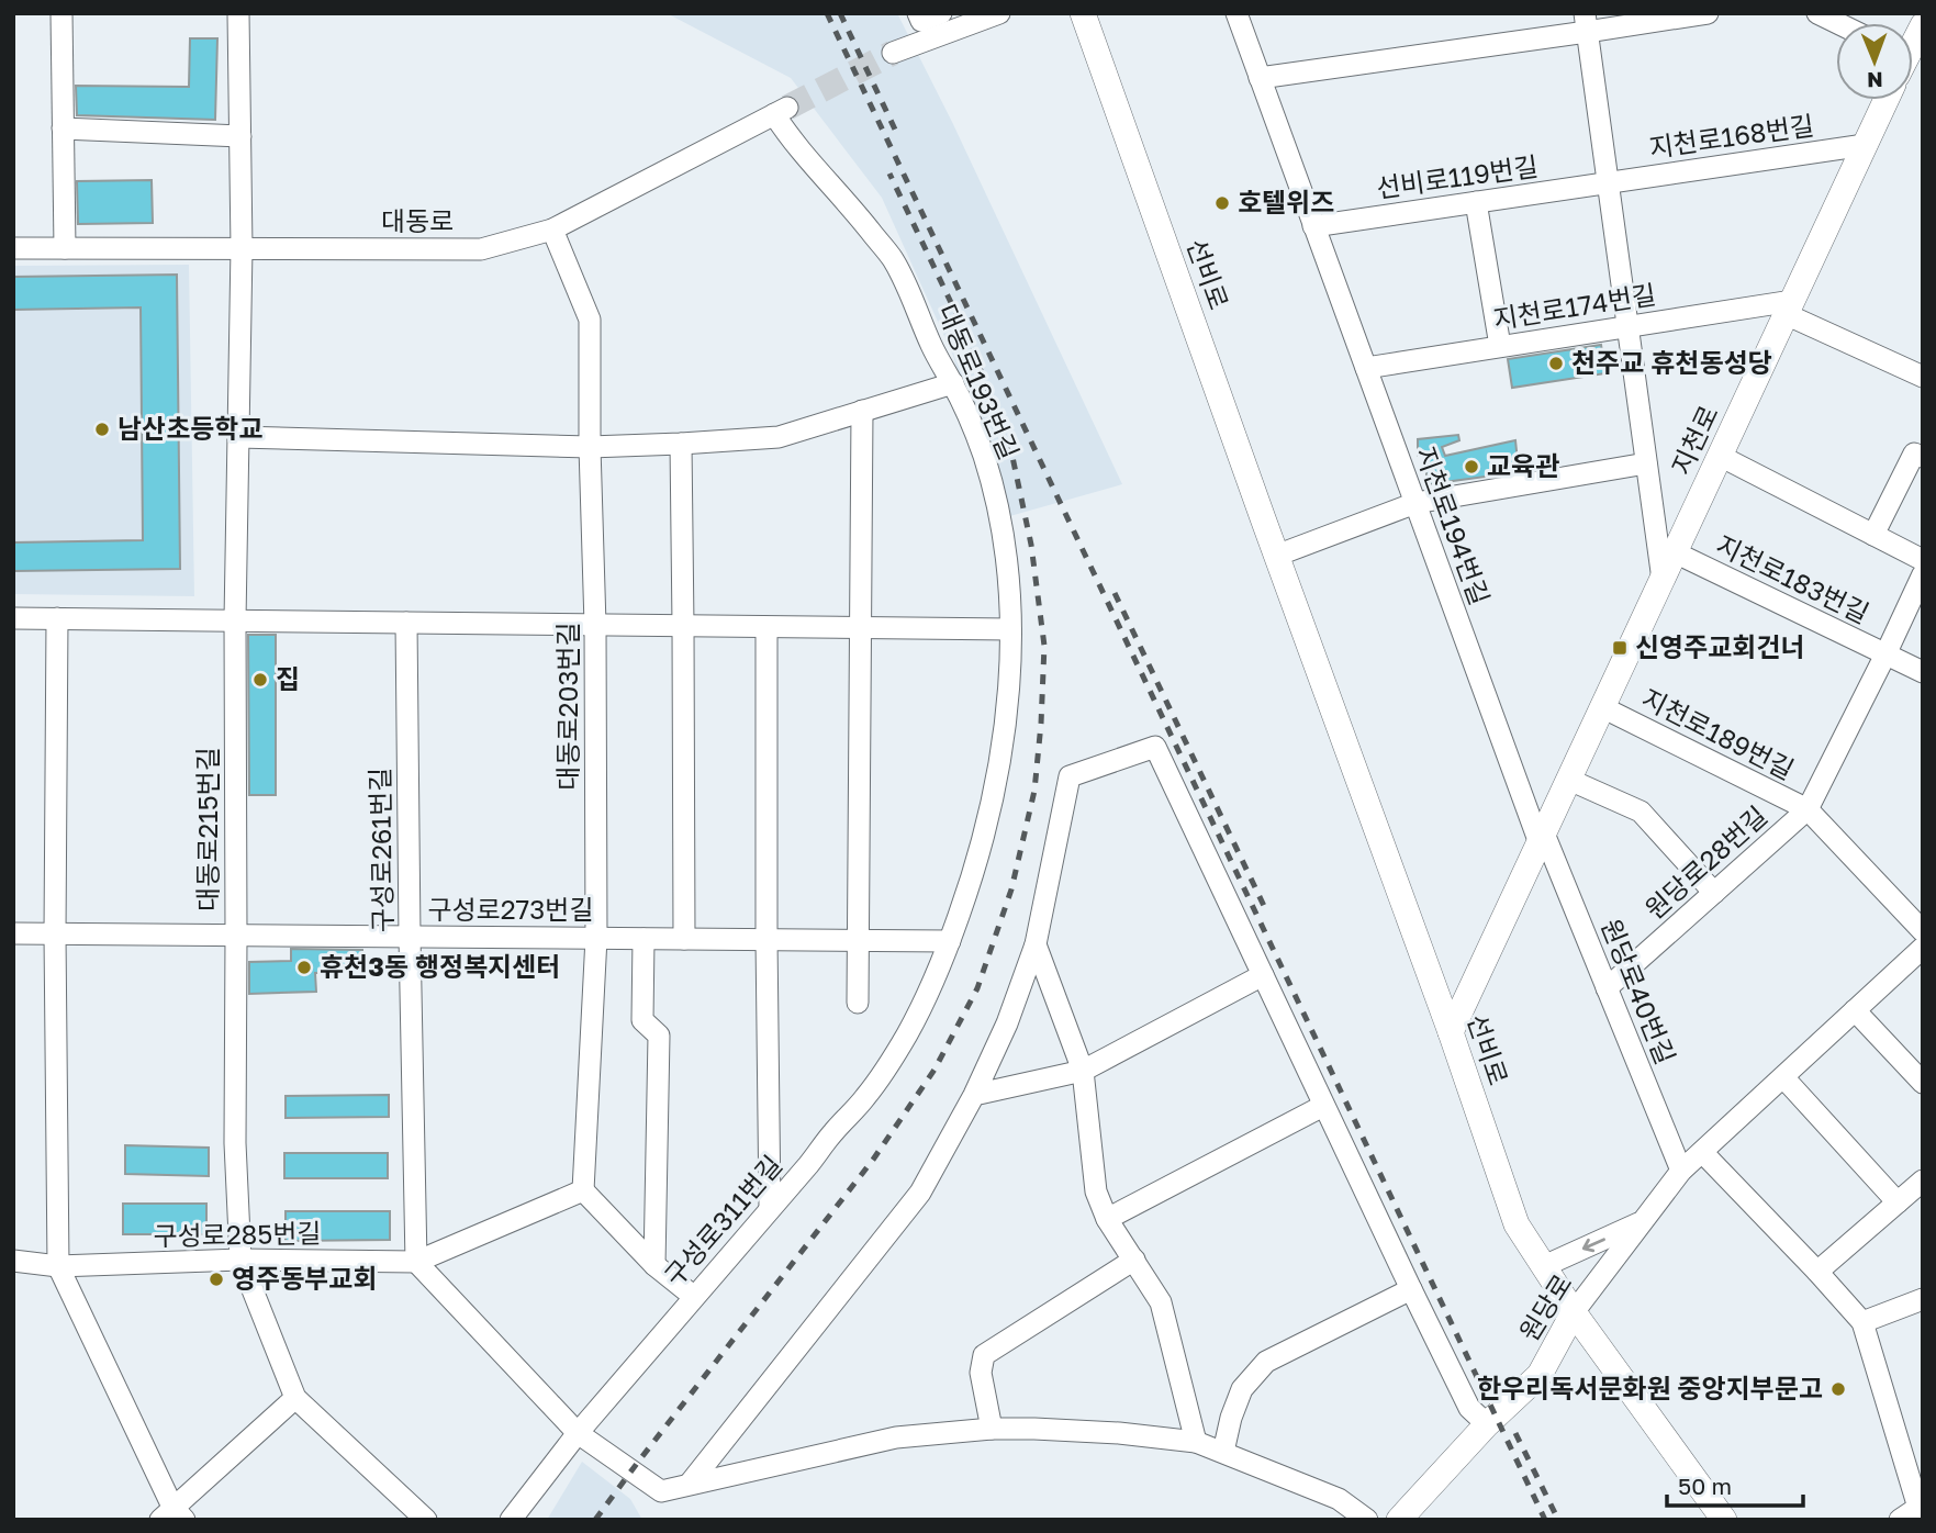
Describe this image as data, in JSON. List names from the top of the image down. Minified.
{"streets":{"main road":["선비로","지천로","원당로"],"street":["지천로168번길","선비로119번길","대동로","지천로174번길","대동로193번길","지천로194번길","지천로183번길","대동로203번길","지천로189번길","대동로215번길","구성로261번길","원당로28번길","구성로273번길","원당로40번길","구성로311번길","구성로285번길"]},"crossings":[["지천로168번길","선비로119번길"],["지천로168번길","지천로"],["선비로119번길","지천로194번길"],["대동로","대동로193번길"],["대동로","대동로203번길"],["대동로","대동로215번길"],["선비로","지천로"],["선비로","원당로"],["지천로174번길","지천로"],["지천로174번길","지천로194번길"],["대동로193번길","구성로273번길"],["대동로193번길","구성로311번길"],["지천로","지천로194번길"],["지천로","지천로183번길"],["지천로","지천로189번길"],["지천로","원당로40번길"],["지천로194번길","원당로40번길"],["지천로183번길","원당로28번길"],["대동로203번길","구성로273번길"],["대동로203번길","구성로285번길"],["지천로189번길","원당로28번길"],["대동로215번길","구성로273번길"],["대동로215번길","구성로285번길"],["구성로261번길","구성로273번길"],["구성로261번길","구성로285번길"],["원당로28번길","원당로40번길"],["구성로273번길","구성로311번길"],["원당로40번길","원당로"]],"places":{"other":["호텔위즈","천주교 휴천동성당","남산초등학교","교육관","집","휴천3동 행정복지센터","영주동부교회","한우리독서문화원 중앙지부문고"],"transit":["신영주교회건너"]},"scale_bar":"50 m","north":"bottom"}
